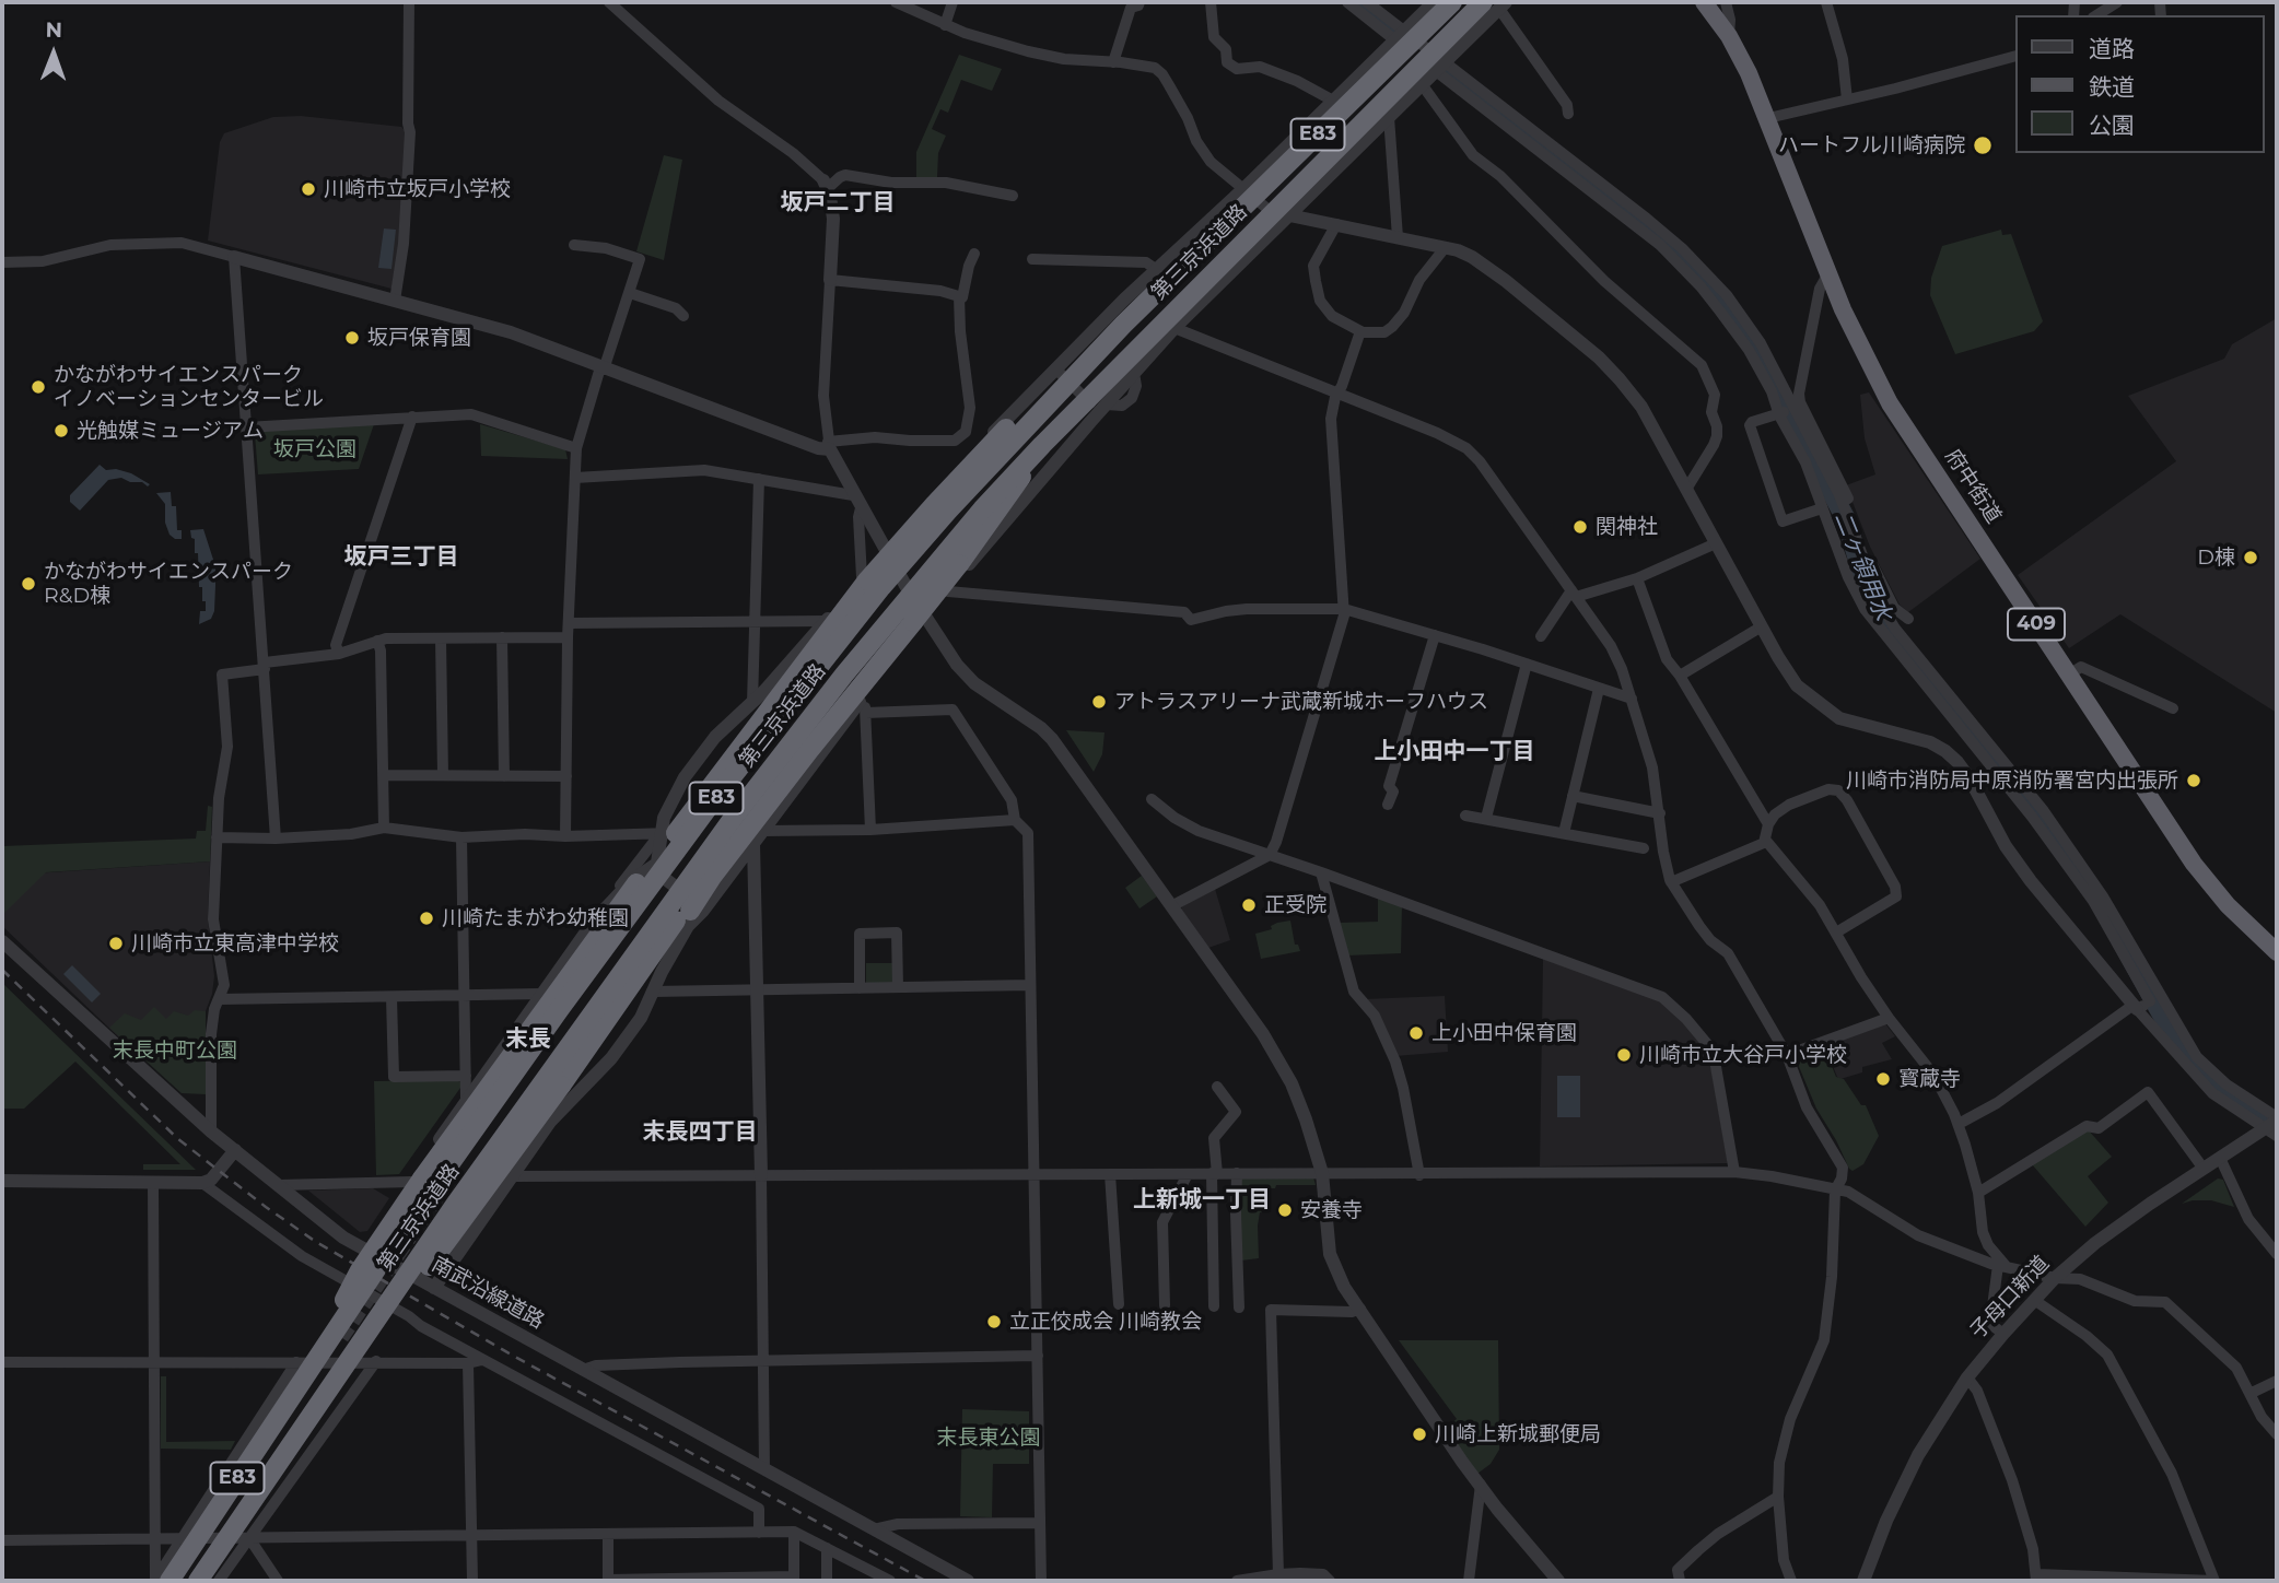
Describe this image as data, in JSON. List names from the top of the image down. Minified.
{"streets":{"highway":["E83","第三京浜道路","府中街道","409"],"street":["南武沿線道路","子母口新道"]},"districts":["坂戸二丁目","坂戸三丁目","上小田中一丁目","末長","末長四丁目","上新城一丁目"],"water":["二ヶ領用水"],"parks":["坂戸公園","末長中町公園","末長東公園"],"places":["ハートフル川崎病院","川崎市立坂戸小学校","坂戸保育園","かながわサイエンスパーク イノベーションセンタービル","光触媒ミュージアム","関神社","D棟","かながわサイエンスパーク R&D棟","アトラスアリーナ武蔵新城ホーフハウス","川崎市消防局中原消防署宮内出張所","正受院","川崎たまがわ幼稚園","川崎市立東高津中学校","上小田中保育園","川崎市立大谷戸小学校","寳蔵寺","安養寺","立正佼成会 川崎教会","川崎上新城郵便局"],"legend":["道路","鉄道","公園"],"north":"top"}
